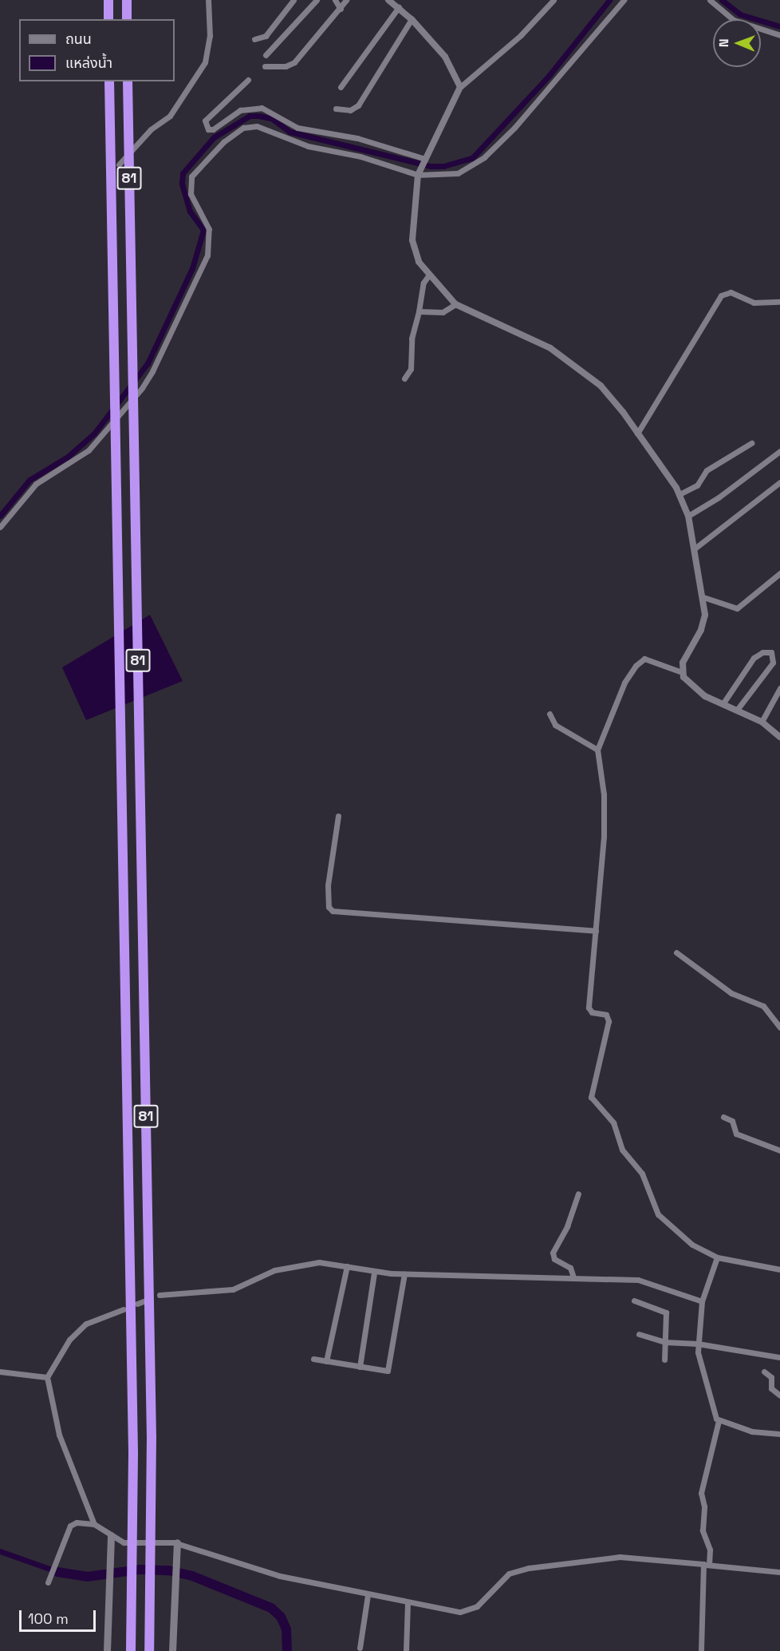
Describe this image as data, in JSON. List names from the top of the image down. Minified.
{"streets":{"highway":["81"]},"legend":["ถนน","แหล่งน้ำ"],"scale_bar":"100 m","north":"left"}
